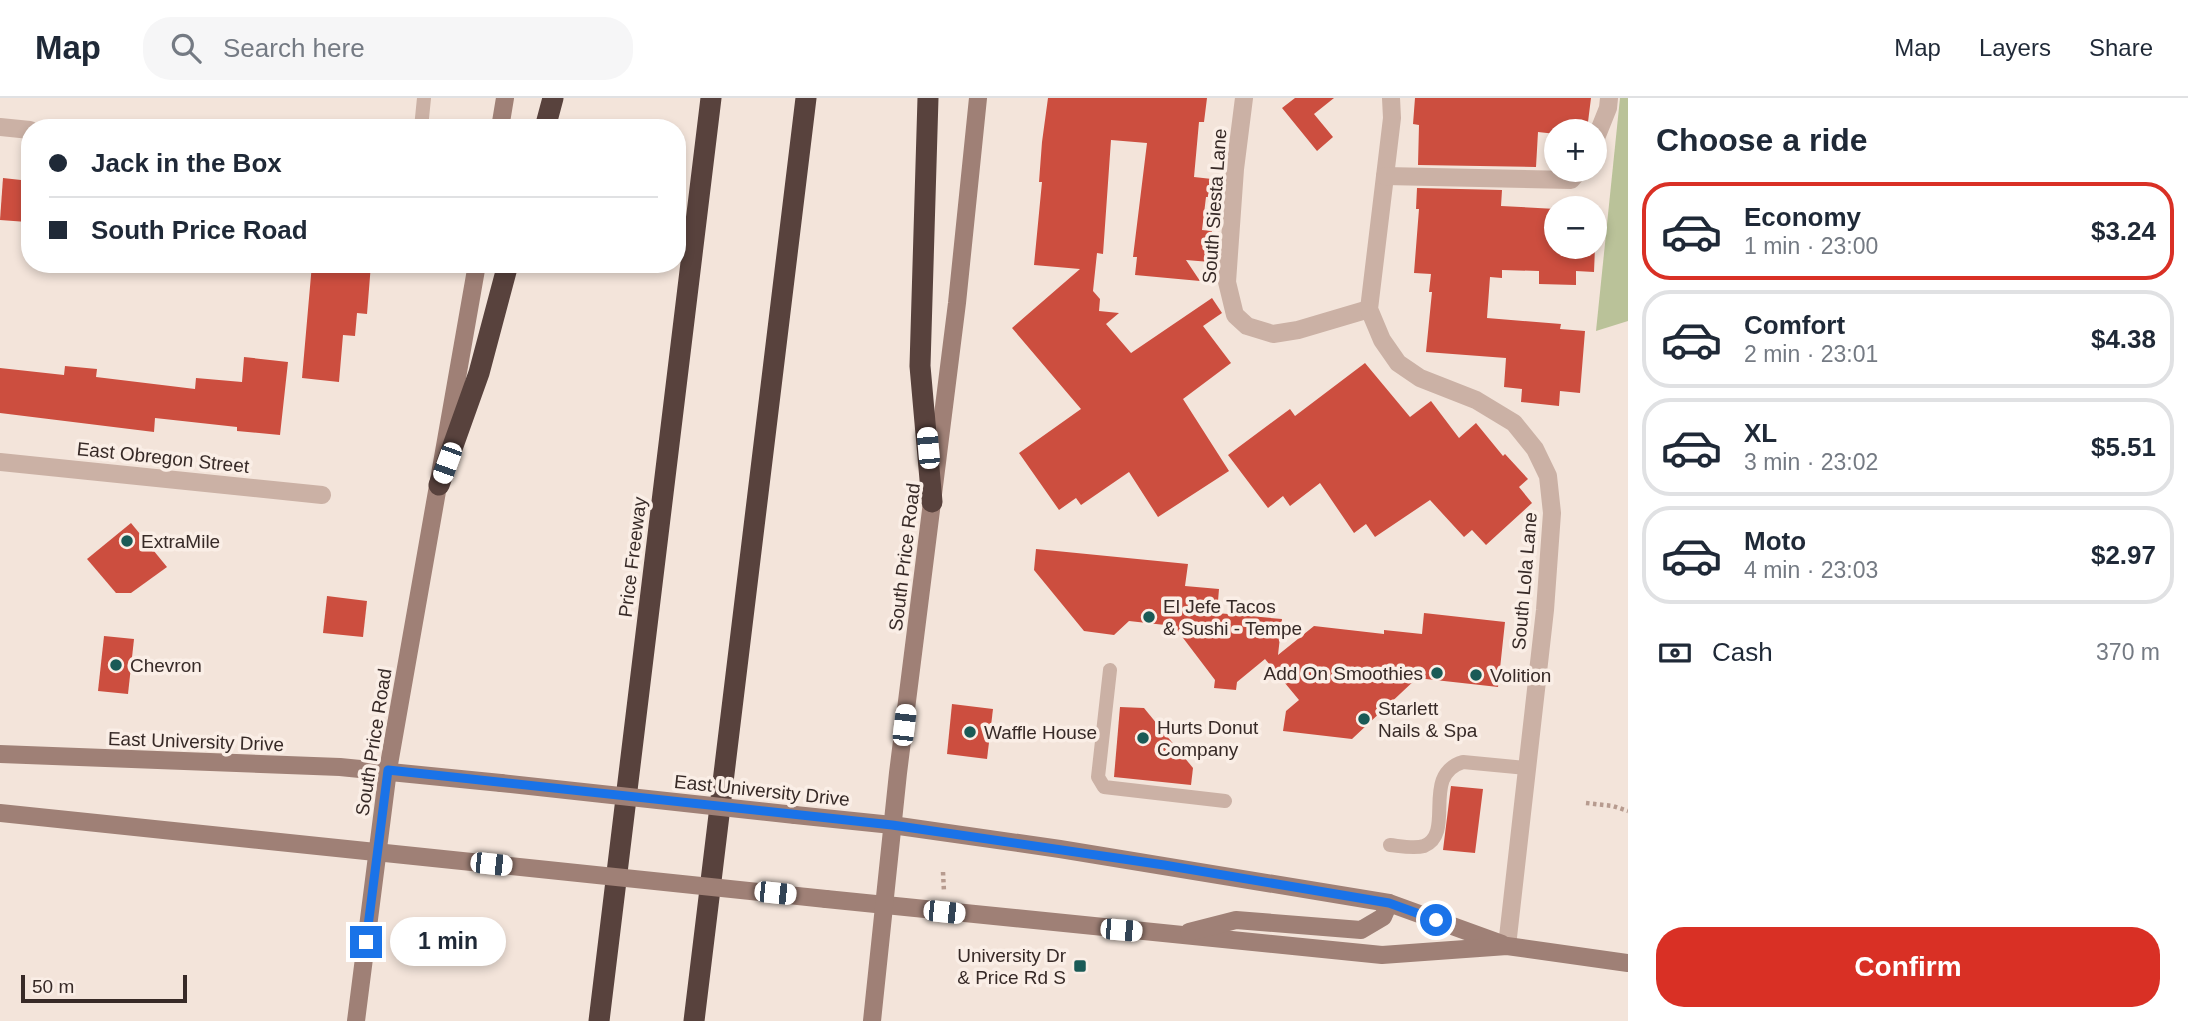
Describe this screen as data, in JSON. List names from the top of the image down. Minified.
{"streets":{"highway":["Price Freeway"],"main road":["South Price Road","East University Drive"],"street":["South Siesta Lane","East Obregon Street","South Lola Lane"]},"crossings":[["South Siesta Lane","South Lola Lane"],["South Price Road","East University Drive"],["South Lola Lane","East University Drive"]],"places":{"other":["ExtraMile","El Jefe Tacos & Sushi - Tempe","Chevron","Add On Smoothies","Volition","Starlett Nails & Spa","Waffle House","Hurts Donut Company"],"transit":["University Dr & Price Rd S"]},"scale_bar":"50 m","page":{"header":"Map","search":"Search here","nav":["Map","Layers","Share"],"heading":"Choose a ride","map_buttons":["+","−"],"banner":["Jack in the Box","South Price Road"],"list":[{"name":"Economy","note":"1 min · 23:00","value":"$3.24"},{"name":"Comfort","note":"2 min · 23:01","value":"$4.38"},{"name":"XL","note":"3 min · 23:02","value":"$5.51"},{"name":"Moto","note":"4 min · 23:03","value":"$2.97"}],"pay":["Cash","370 m"],"buttons":"Confirm","bubble":"1 min","scale":"50 m"}}
